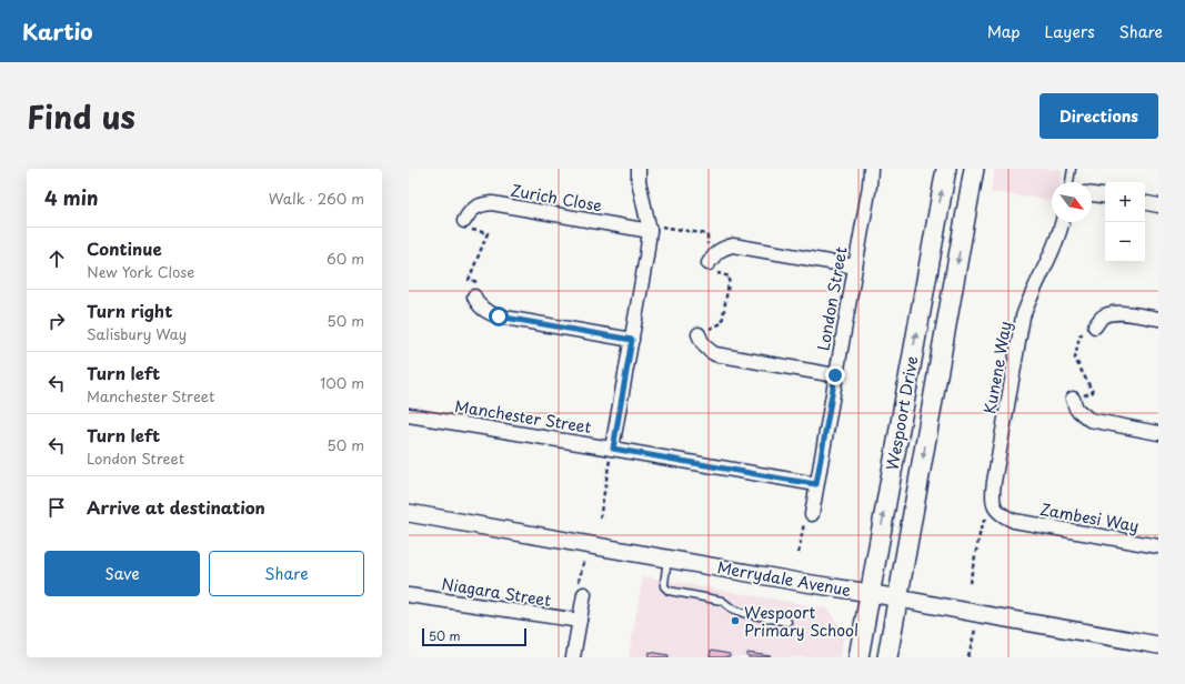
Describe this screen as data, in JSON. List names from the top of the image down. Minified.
{"streets":{"main road":["Wespoort Drive"],"street":["Zurich Close","London Street","Kunene Way","Manchester Street","Zambesi Way","Merrydale Avenue","Niagara Street"]},"crossings":[["London Street","Manchester Street"],["Kunene Way","Zambesi Way"],["Wespoort Drive","Merrydale Avenue"]],"places":["Wespoort Primary School"],"scale_bar":"50 m","north":"bottom right","page":{"header":"Kartio","nav":["Map","Layers","Share"],"title":"Find us","buttons":["Directions",["Save","Share"]],"heading":["4 min","Walk · 260 m"],"map_buttons":["+","−"],"list":[["Continue","New York Close","60 m"],["Turn right","Salisbury Way","50 m"],["Turn left","Manchester Street","100 m"],["Turn left","London Street","50 m"],"Arrive at destination"],"scale":"50 m"}}
